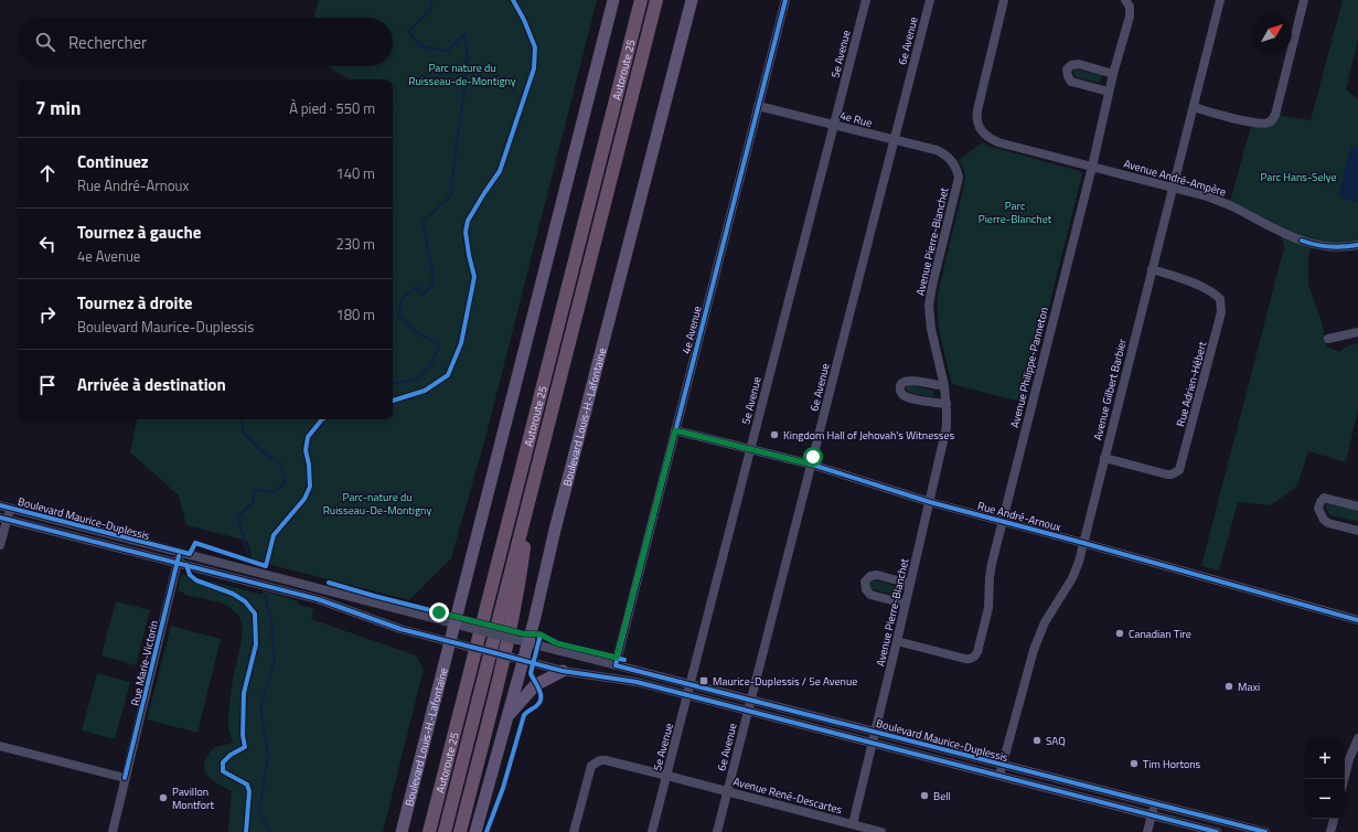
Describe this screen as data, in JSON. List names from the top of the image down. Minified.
{"streets":{"highway":["Autoroute 25"],"main road":["Boulevard Louis-H.-Lafontaine"],"street":["6e Avenue","5e Avenue","4e Rue","Avenue André-Ampère","Avenue Pierre-Blanchet","4e Avenue","Avenue Philippe-Panneton","Rue Adrien-Hébert","Avenue Gilbert Barbier","Rue André-Arnoux","Boulevard Maurice-Duplessis","Rue Marie-Victorin","Avenue René-Descartes"]},"crossings":[["6e Avenue","4e Rue"],["6e Avenue","Rue André-Arnoux"],["6e Avenue","Boulevard Maurice-Duplessis"],["6e Avenue","Avenue René-Descartes"],["5e Avenue","4e Rue"],["5e Avenue","Rue André-Arnoux"],["5e Avenue","Boulevard Maurice-Duplessis"],["5e Avenue","Avenue René-Descartes"],["4e Rue","Avenue Pierre-Blanchet"],["4e Rue","4e Avenue"],["Avenue André-Ampère","Avenue Philippe-Panneton"],["Avenue André-Ampère","Avenue Gilbert Barbier"],["Avenue Pierre-Blanchet","Avenue Philippe-Panneton"],["Avenue Pierre-Blanchet","Rue André-Arnoux"],["Avenue Pierre-Blanchet","Boulevard Maurice-Duplessis"],["Avenue Pierre-Blanchet","Avenue René-Descartes"],["4e Avenue","Rue André-Arnoux"],["4e Avenue","Boulevard Maurice-Duplessis"],["Avenue Philippe-Panneton","Rue André-Arnoux"],["Rue Adrien-Hébert","Avenue Gilbert Barbier"],["Avenue Gilbert Barbier","Rue André-Arnoux"],["Avenue Gilbert Barbier","Boulevard Maurice-Duplessis"],["Boulevard Louis-H.-Lafontaine","Boulevard Maurice-Duplessis"],["Boulevard Maurice-Duplessis","Rue Marie-Victorin"]],"parks":["Parc nature du Ruisseau-de-Montigny","Parc Hans-Selye","Parc Pierre-Blanchet","Parc-nature du Ruisseau-De-Montigny"],"places":{"other":["Kingdom Hall of Jehovah's Witnesses","Canadian Tire","Maxi","SAQ","Tim Hortons","Bell","Pavillon Montfort"],"transit":["Maurice-Duplessis / 5e Avenue"]},"north":"top right","page":{"search":"Rechercher","heading":["7 min","À pied · 550 m"],"list":[["Continuez","Rue André-Arnoux","140 m"],["Tournez à gauche","4e Avenue","230 m"],["Tournez à droite","Boulevard Maurice-Duplessis","180 m"],"Arrivée à destination"],"map_buttons":["+","−"]}}
